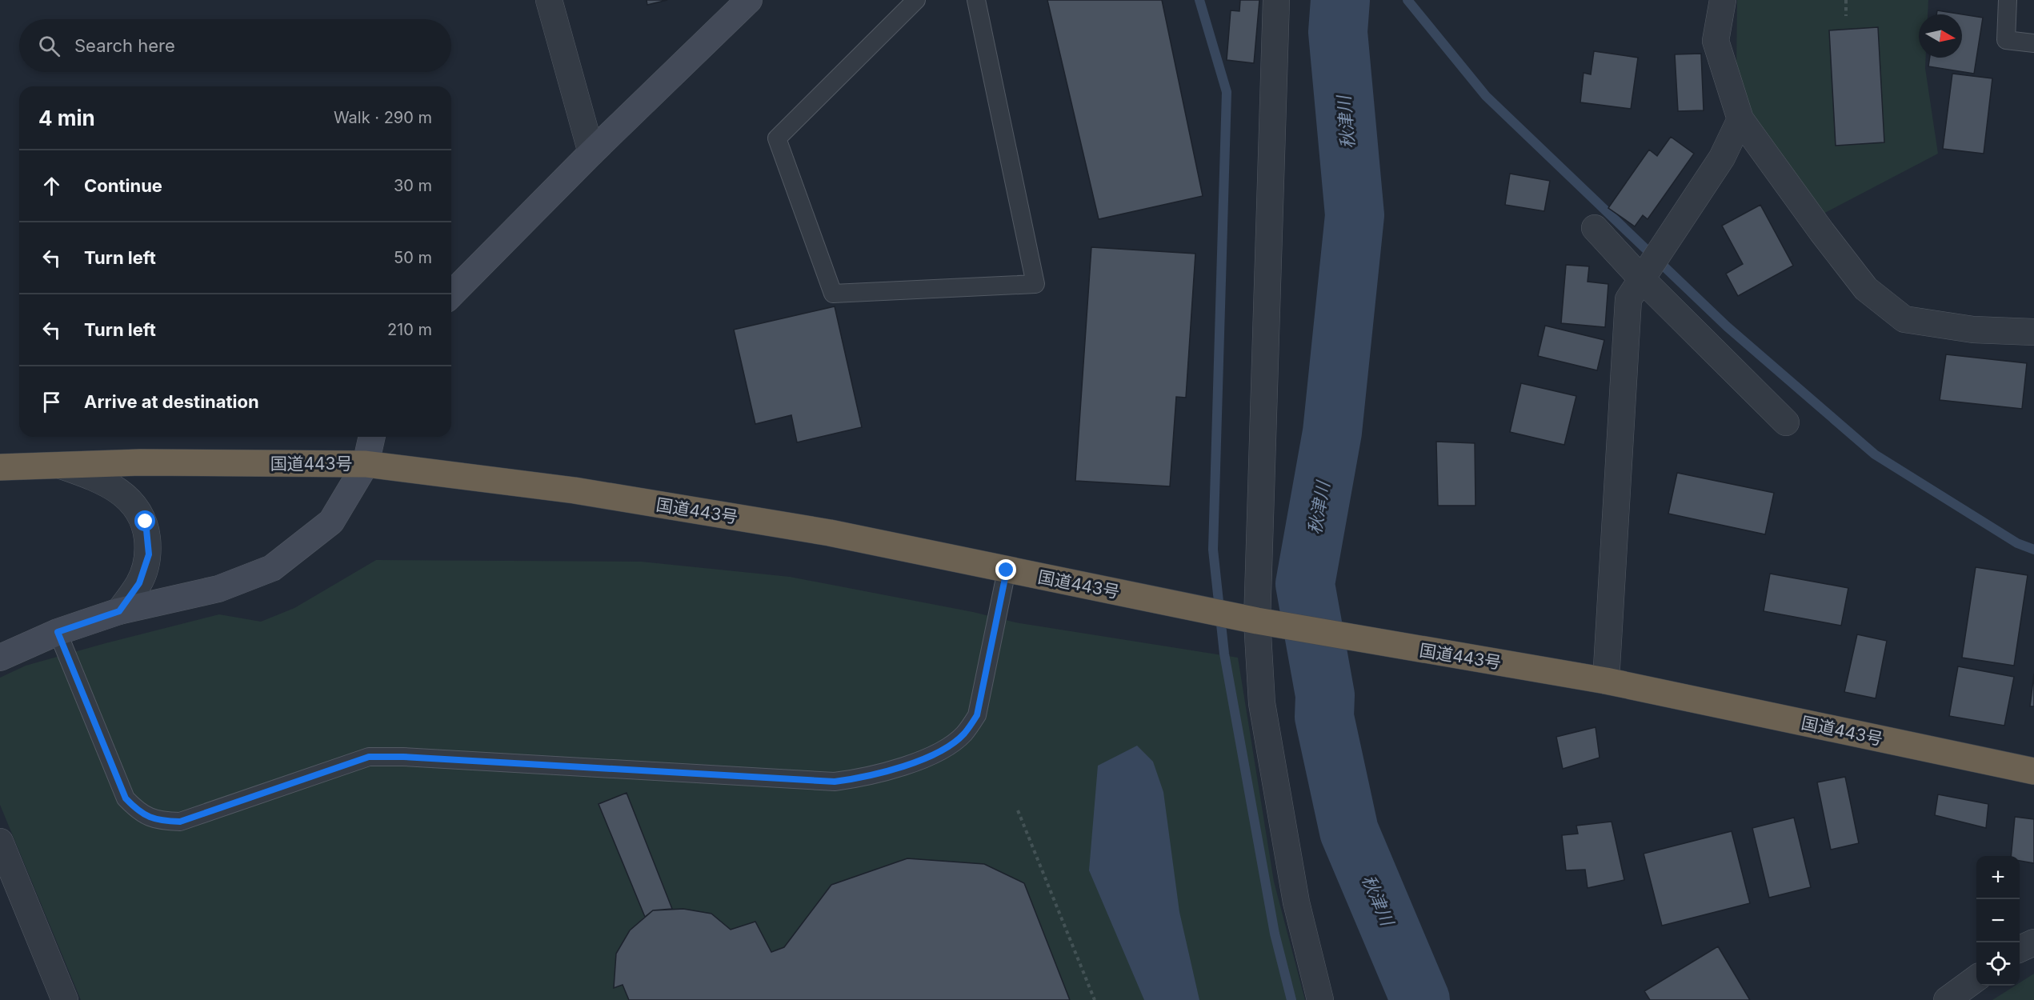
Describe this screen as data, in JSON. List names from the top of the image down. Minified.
{"streets":{"highway":["国道443号"]},"water":["秋津川"],"north":"right","page":{"search":"Search here","heading":["4 min","Walk · 290 m"],"list":[["Continue","30 m"],["Turn left","50 m"],["Turn left","210 m"],"Arrive at destination"],"map_buttons":["+","−"]}}
